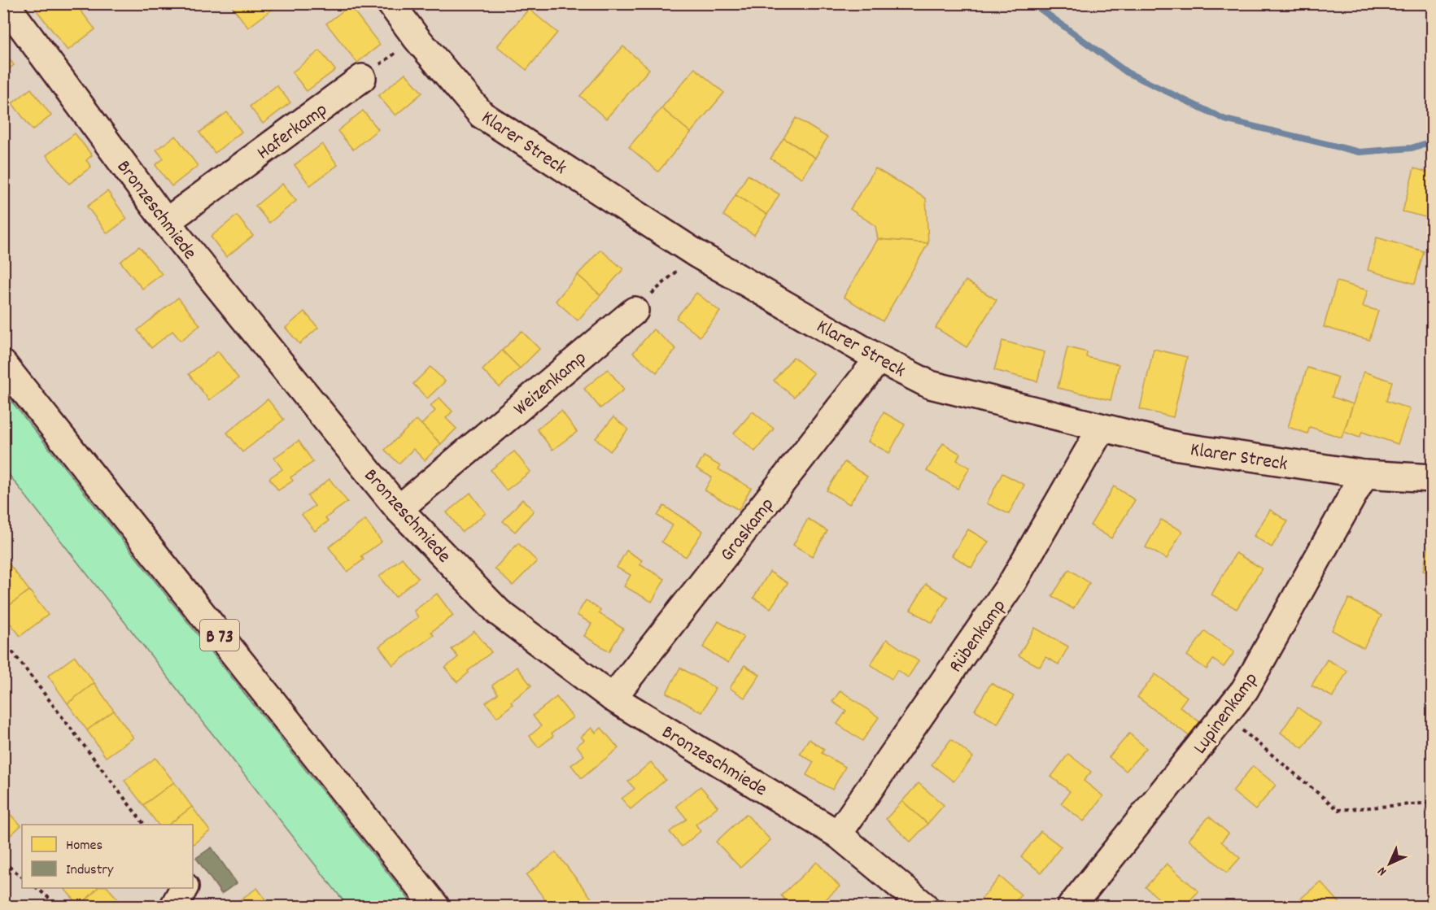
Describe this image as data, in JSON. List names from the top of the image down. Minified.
{"streets":{"street":["Haferkamp","Klarer Streck","Bronzeschmiede","Weizenkamp","Graskamp","B 73","Rübenkamp","Lupinenkamp"]},"crossings":[["Haferkamp","Bronzeschmiede"],["Klarer Streck","Graskamp"],["Klarer Streck","Rübenkamp"],["Klarer Streck","Lupinenkamp"],["Bronzeschmiede","Weizenkamp"],["Bronzeschmiede","Graskamp"],["Bronzeschmiede","Rübenkamp"]],"legend":["Homes","Industry"],"north":"bottom left"}
